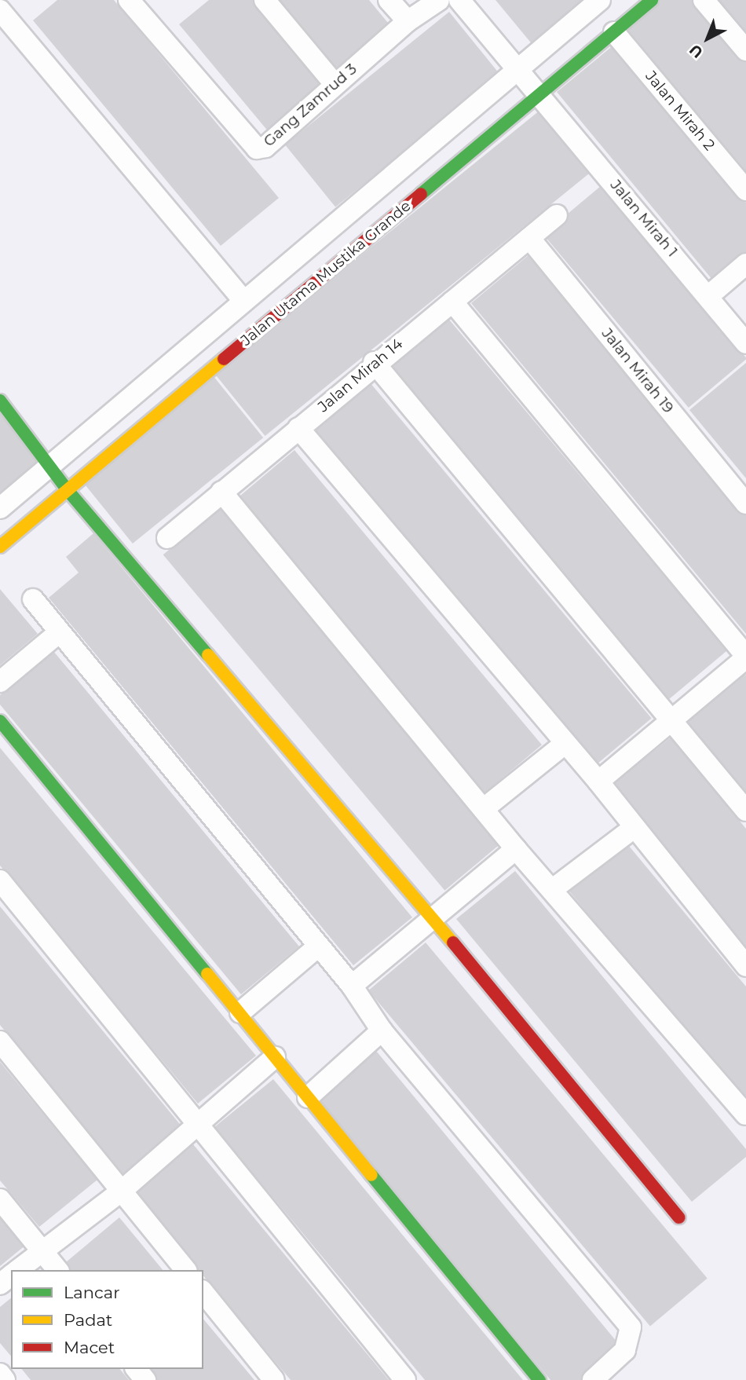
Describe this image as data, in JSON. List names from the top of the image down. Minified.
{"streets":{"street":["Gang Zamrud 3","Jalan Mirah 2","Jalan Mirah 1","Jalan Utama Mustika Grande","Jalan Mirah 19","Jalan Mirah 14"]},"crossings":[["Jalan Mirah 2","Jalan Utama Mustika Grande"],["Jalan Mirah 1","Jalan Utama Mustika Grande"],["Jalan Mirah 19","Jalan Mirah 14"]],"legend":["Lancar","Padat","Macet"],"north":"bottom left"}
